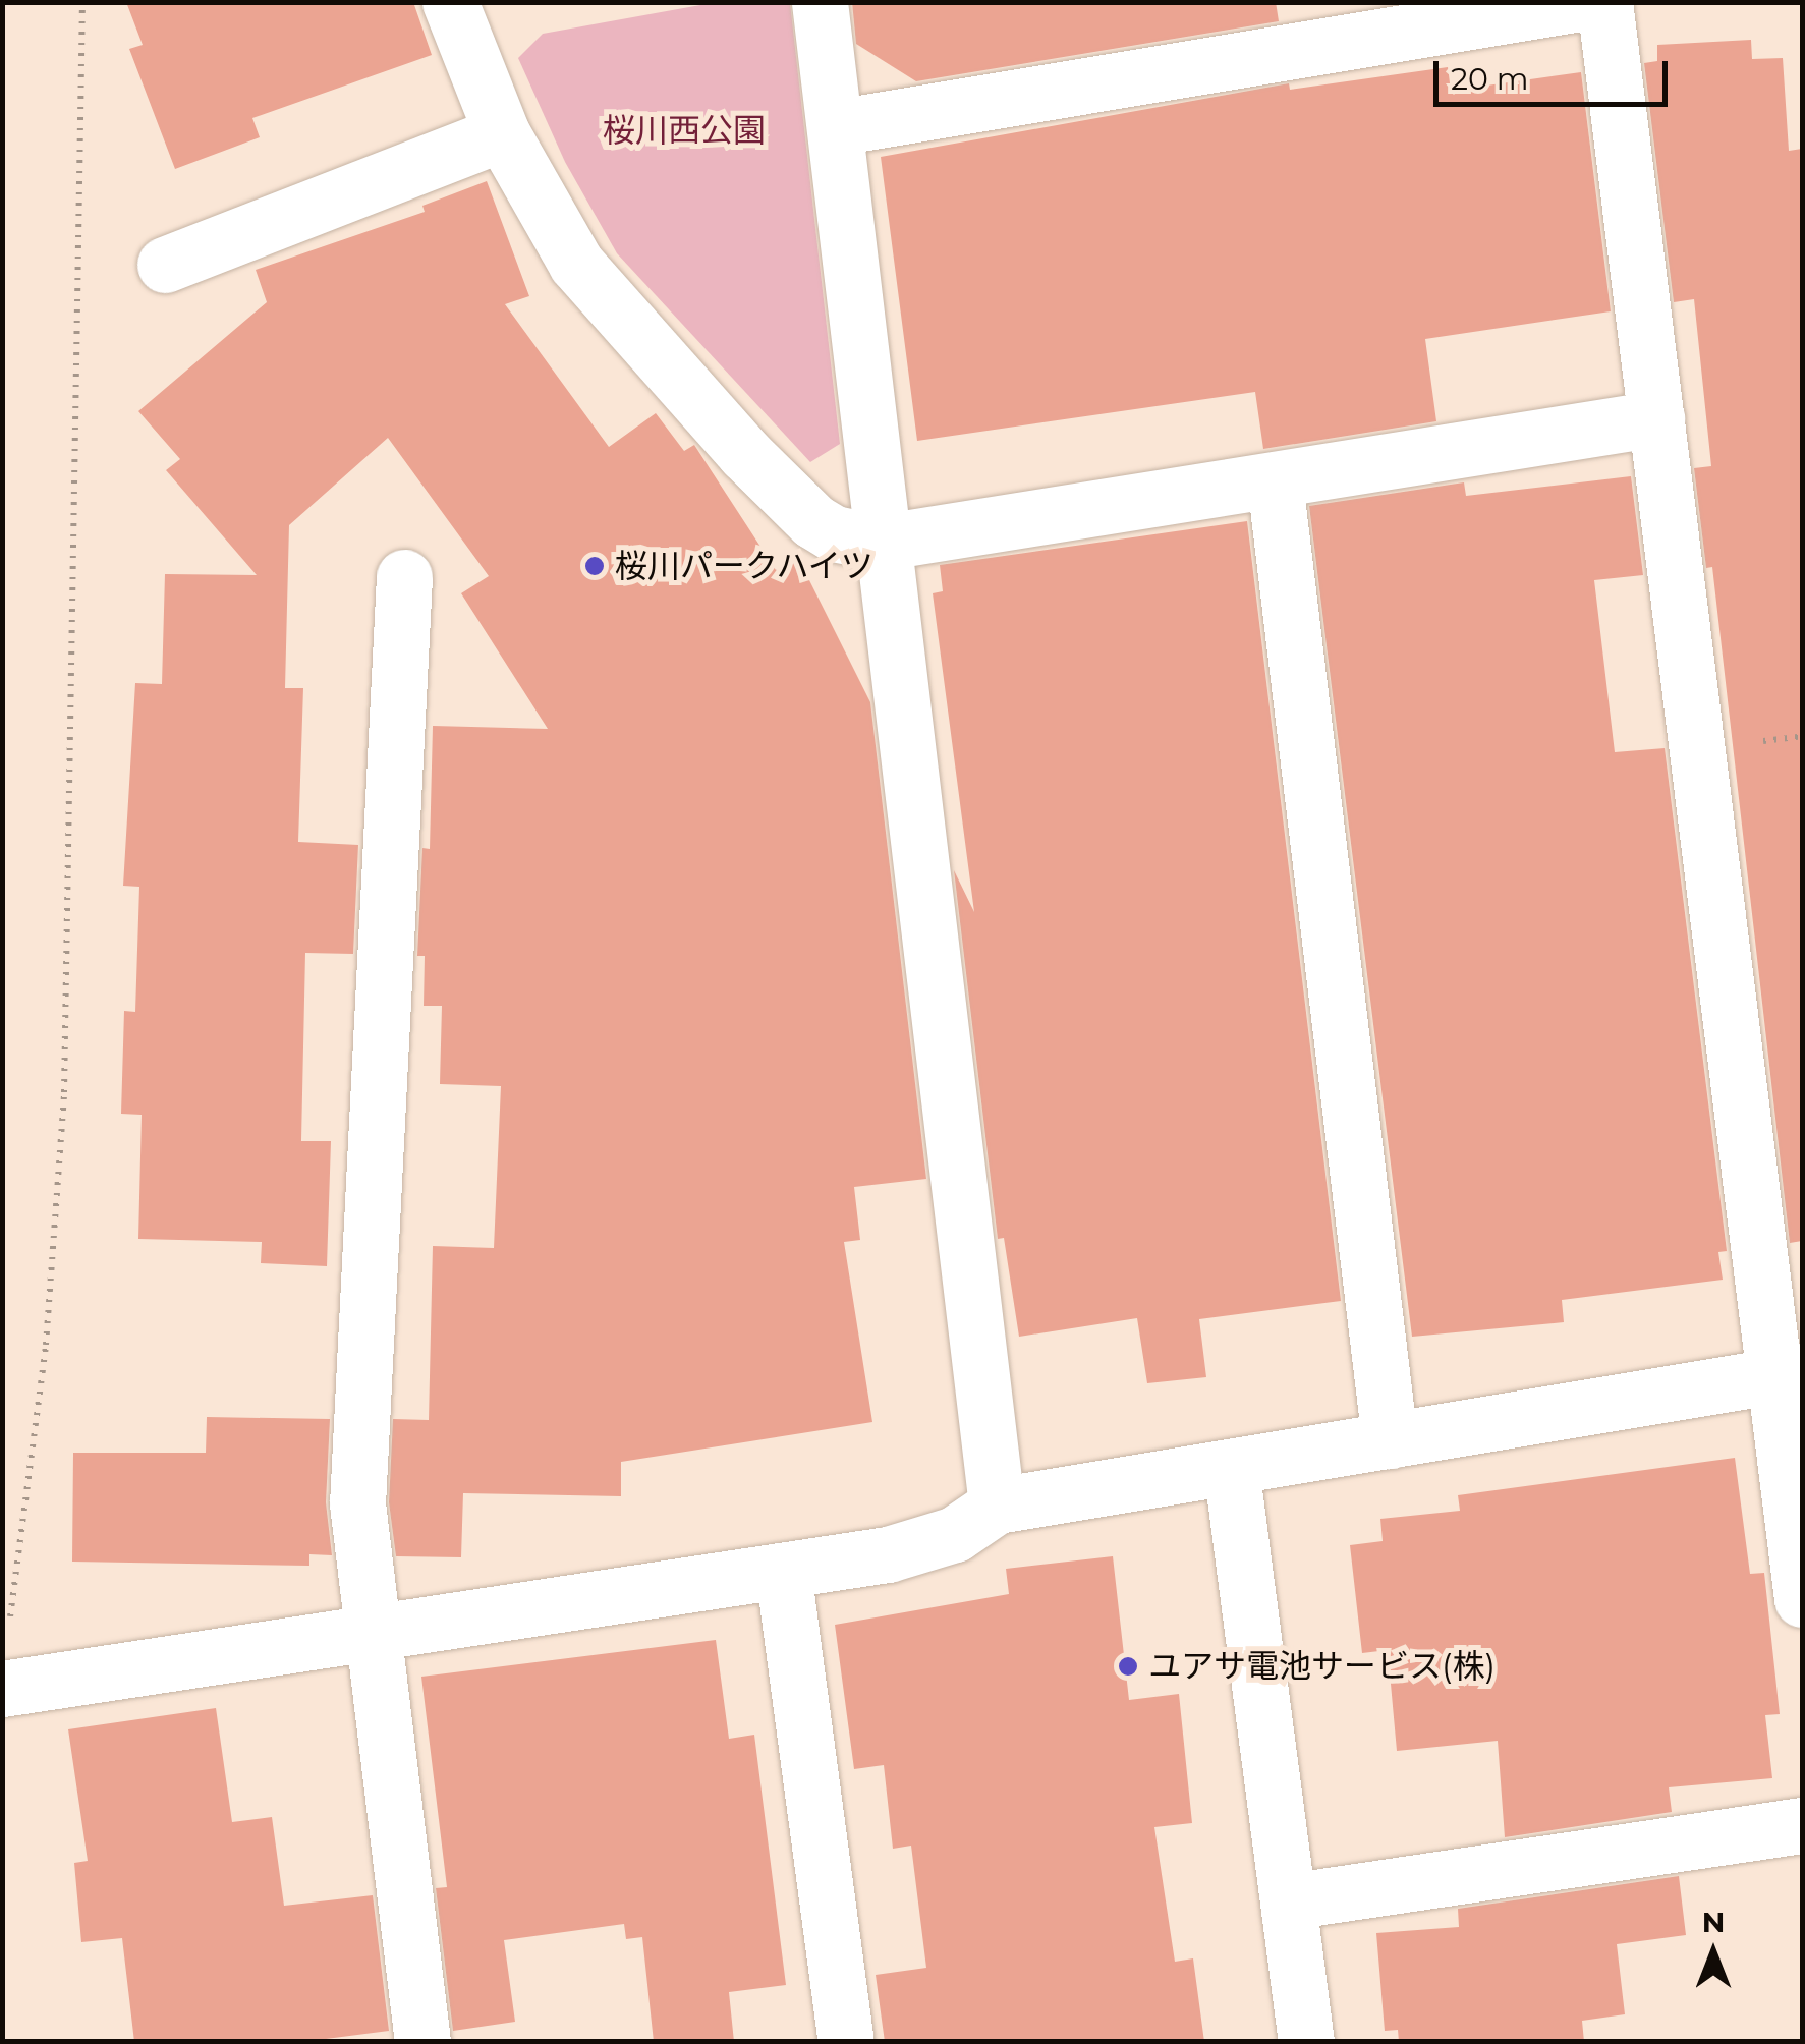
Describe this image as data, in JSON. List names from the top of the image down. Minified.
{"parks":["桜川西公園"],"places":["桜川パークハイツ","ユアサ電池サービス(株)"],"scale_bar":"20 m","north":"top"}
